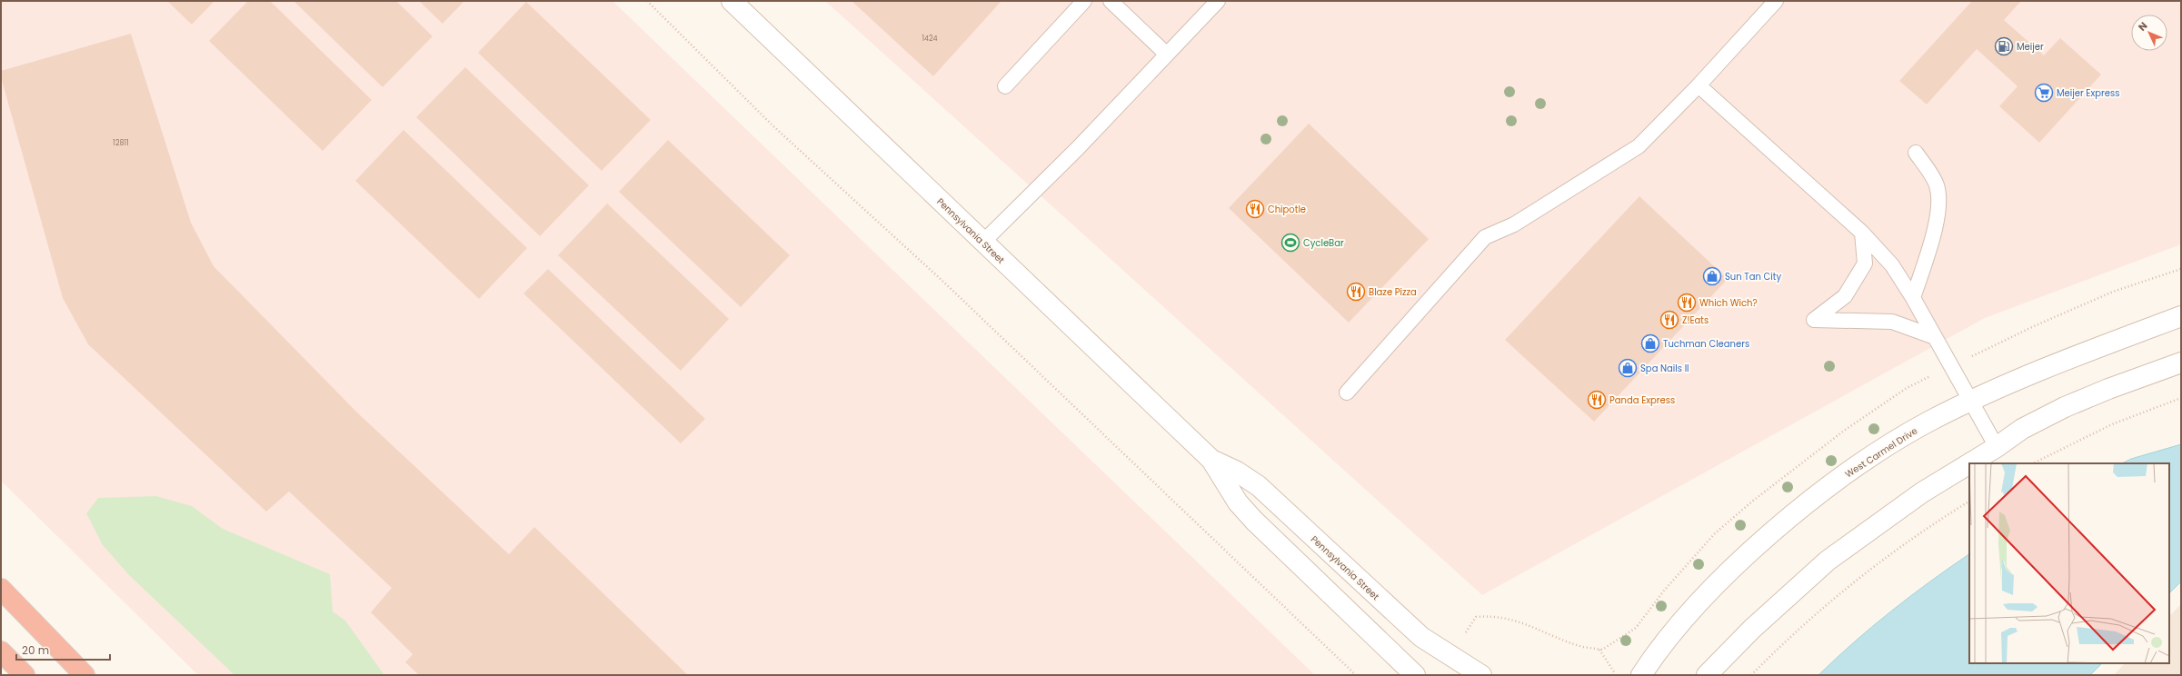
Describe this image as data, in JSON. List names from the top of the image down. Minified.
{"streets":{"main road":["Pennsylvania Street","West Carmel Drive"]},"places":{"fuel station":["Meijer"],"supermarket":["Meijer Express"],"restaurant":["Chipotle","Blaze Pizza","Which Wich?","Z!Eats","Panda Express"],"sports":["CycleBar"],"shop":["Sun Tan City","Tuchman Cleaners","Spa Nails II"]},"house_numbers":["1424","12811"],"scale_bar":"20 m","north":"top left"}
